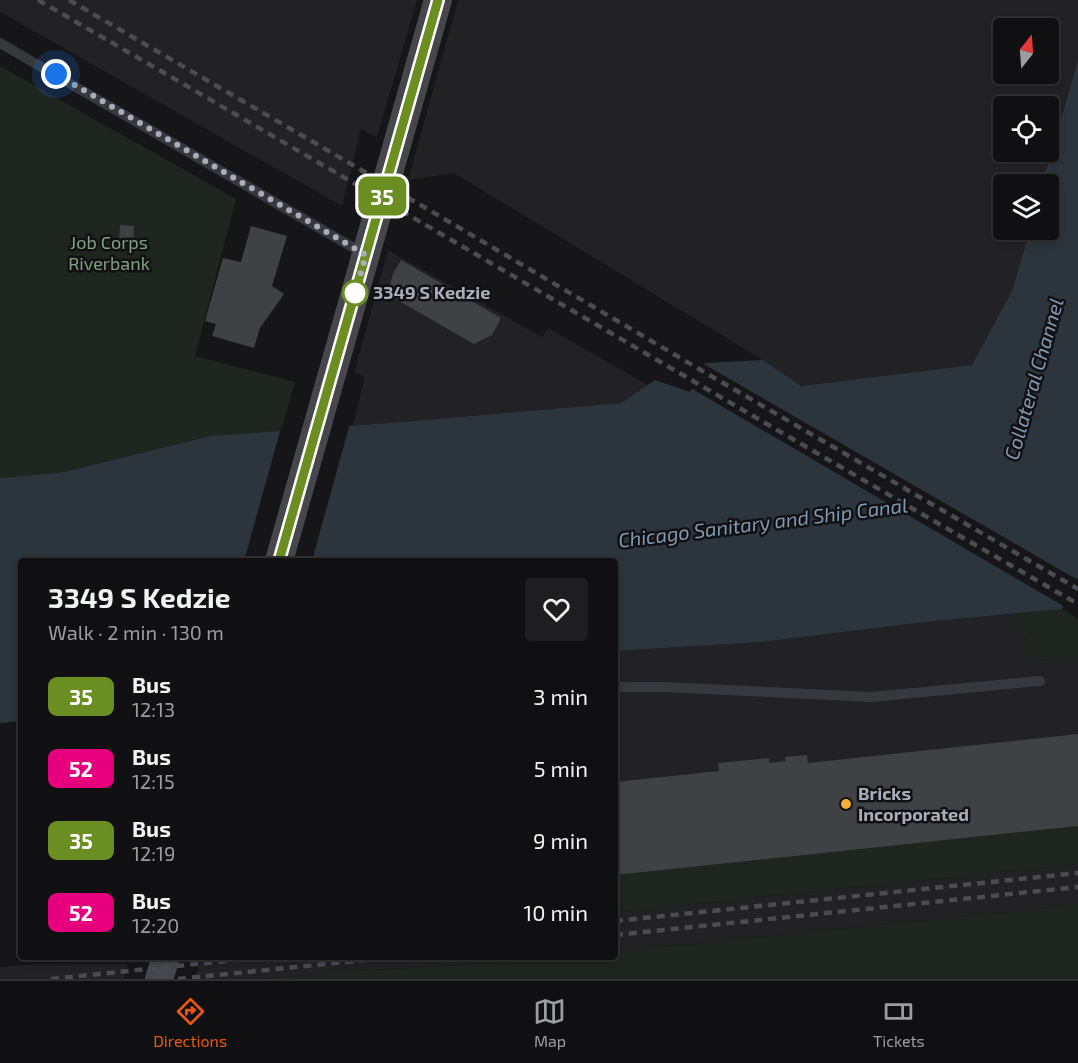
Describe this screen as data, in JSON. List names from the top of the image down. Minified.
{"water":["Collateral Channel","Chicago Sanitary and Ship Canal"],"parks":["Job Corps Riverbank"],"places":["3349 S Kedzie","Bricks Incorporated"],"lines":["bus line 35"],"north":"top","page":{"on_map":"35","heading":["3349 S Kedzie","Walk · 2 min · 130 m"],"list":[{"mark":"35","name":"Bus","note":"12:13","value":"3 min"},{"mark":"52","name":"Bus","note":"12:15","value":"5 min"},{"mark":"35","name":"Bus","note":"12:19","value":"9 min"},{"mark":"52","name":"Bus","note":"12:20","value":"10 min"}],"tabs":["Directions","Map","Tickets"]}}
